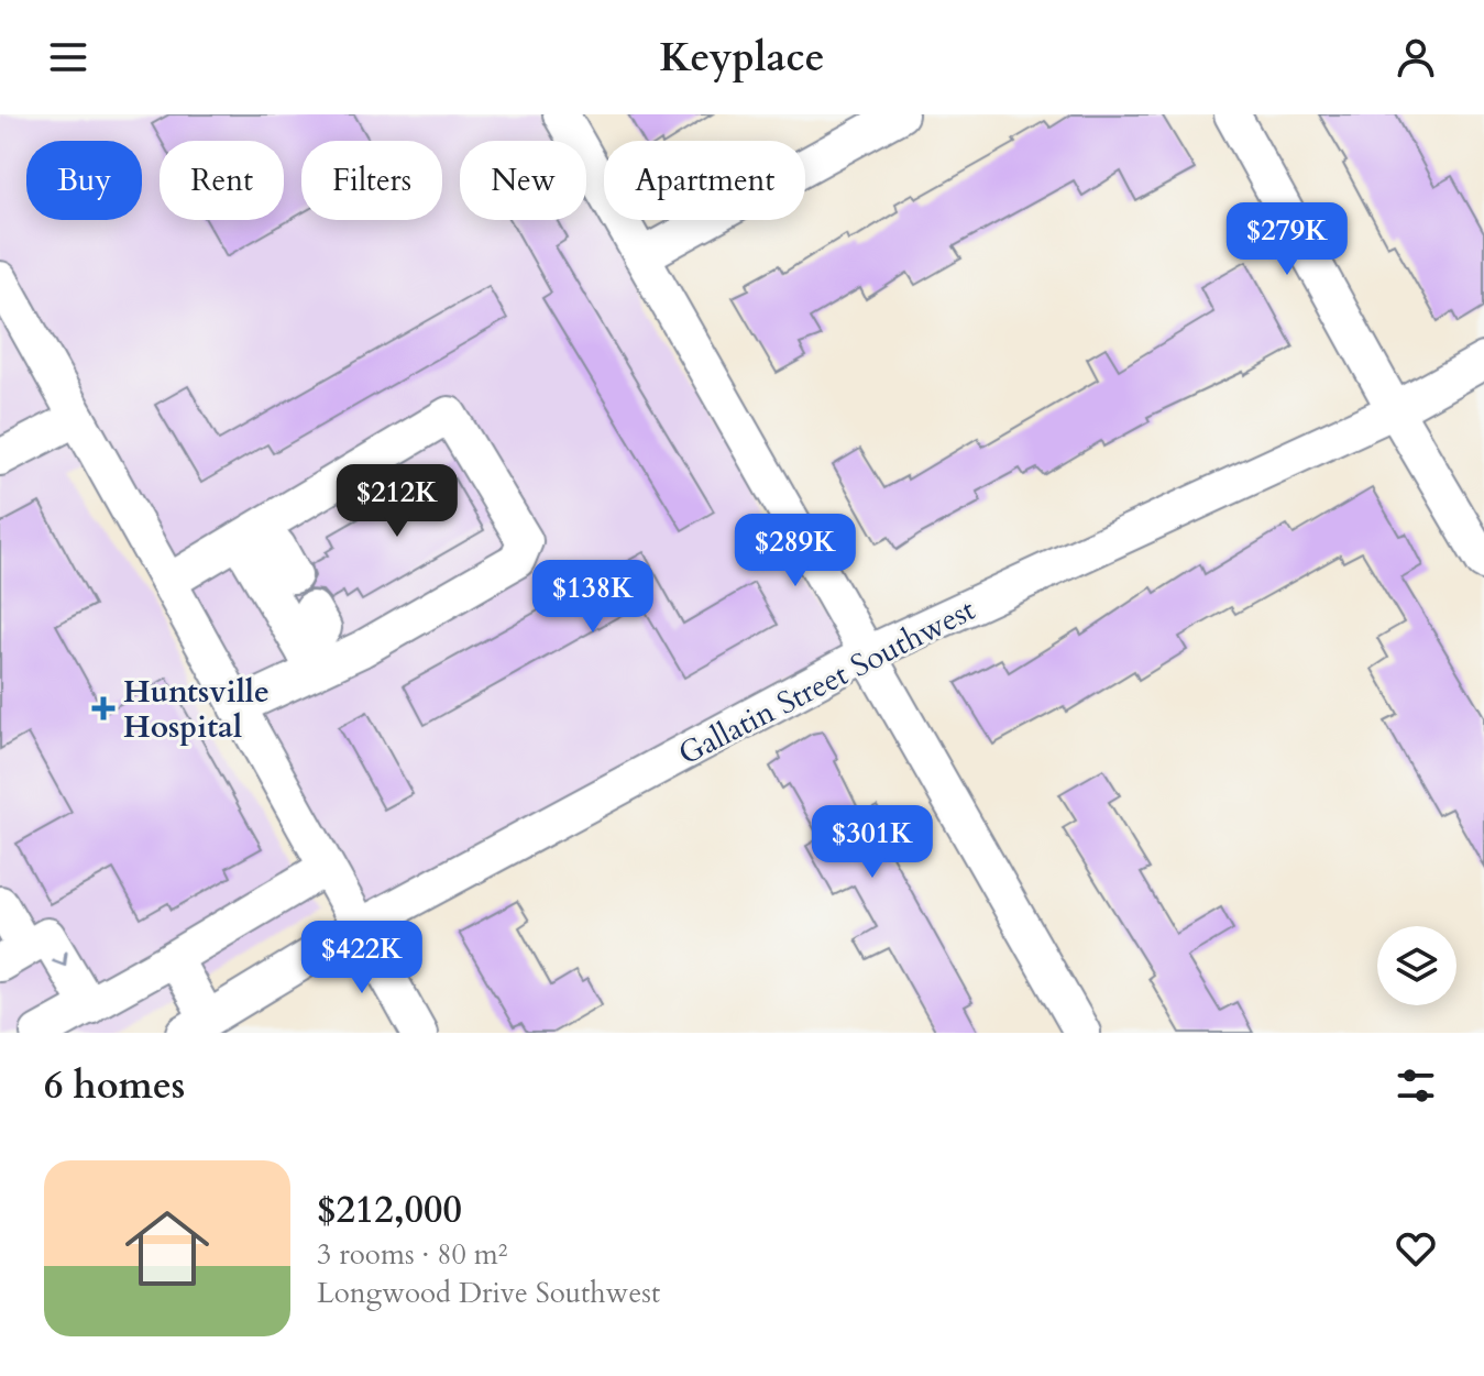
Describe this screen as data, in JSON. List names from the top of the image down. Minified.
{"streets":{"street":["Gallatin Street Southwest"]},"places":{"health":["Huntsville Hospital"]},"page":{"header":"Keyplace","chip":["Buy","Rent","Filters","New","Apartment"],"price":["$279K","$212K","$289K","$138K","$301K","$422K"],"heading":"6 homes","list":[{"name":"$212,000","note":"3 rooms · 80 m² · Longwood Drive Southwest"}]}}
